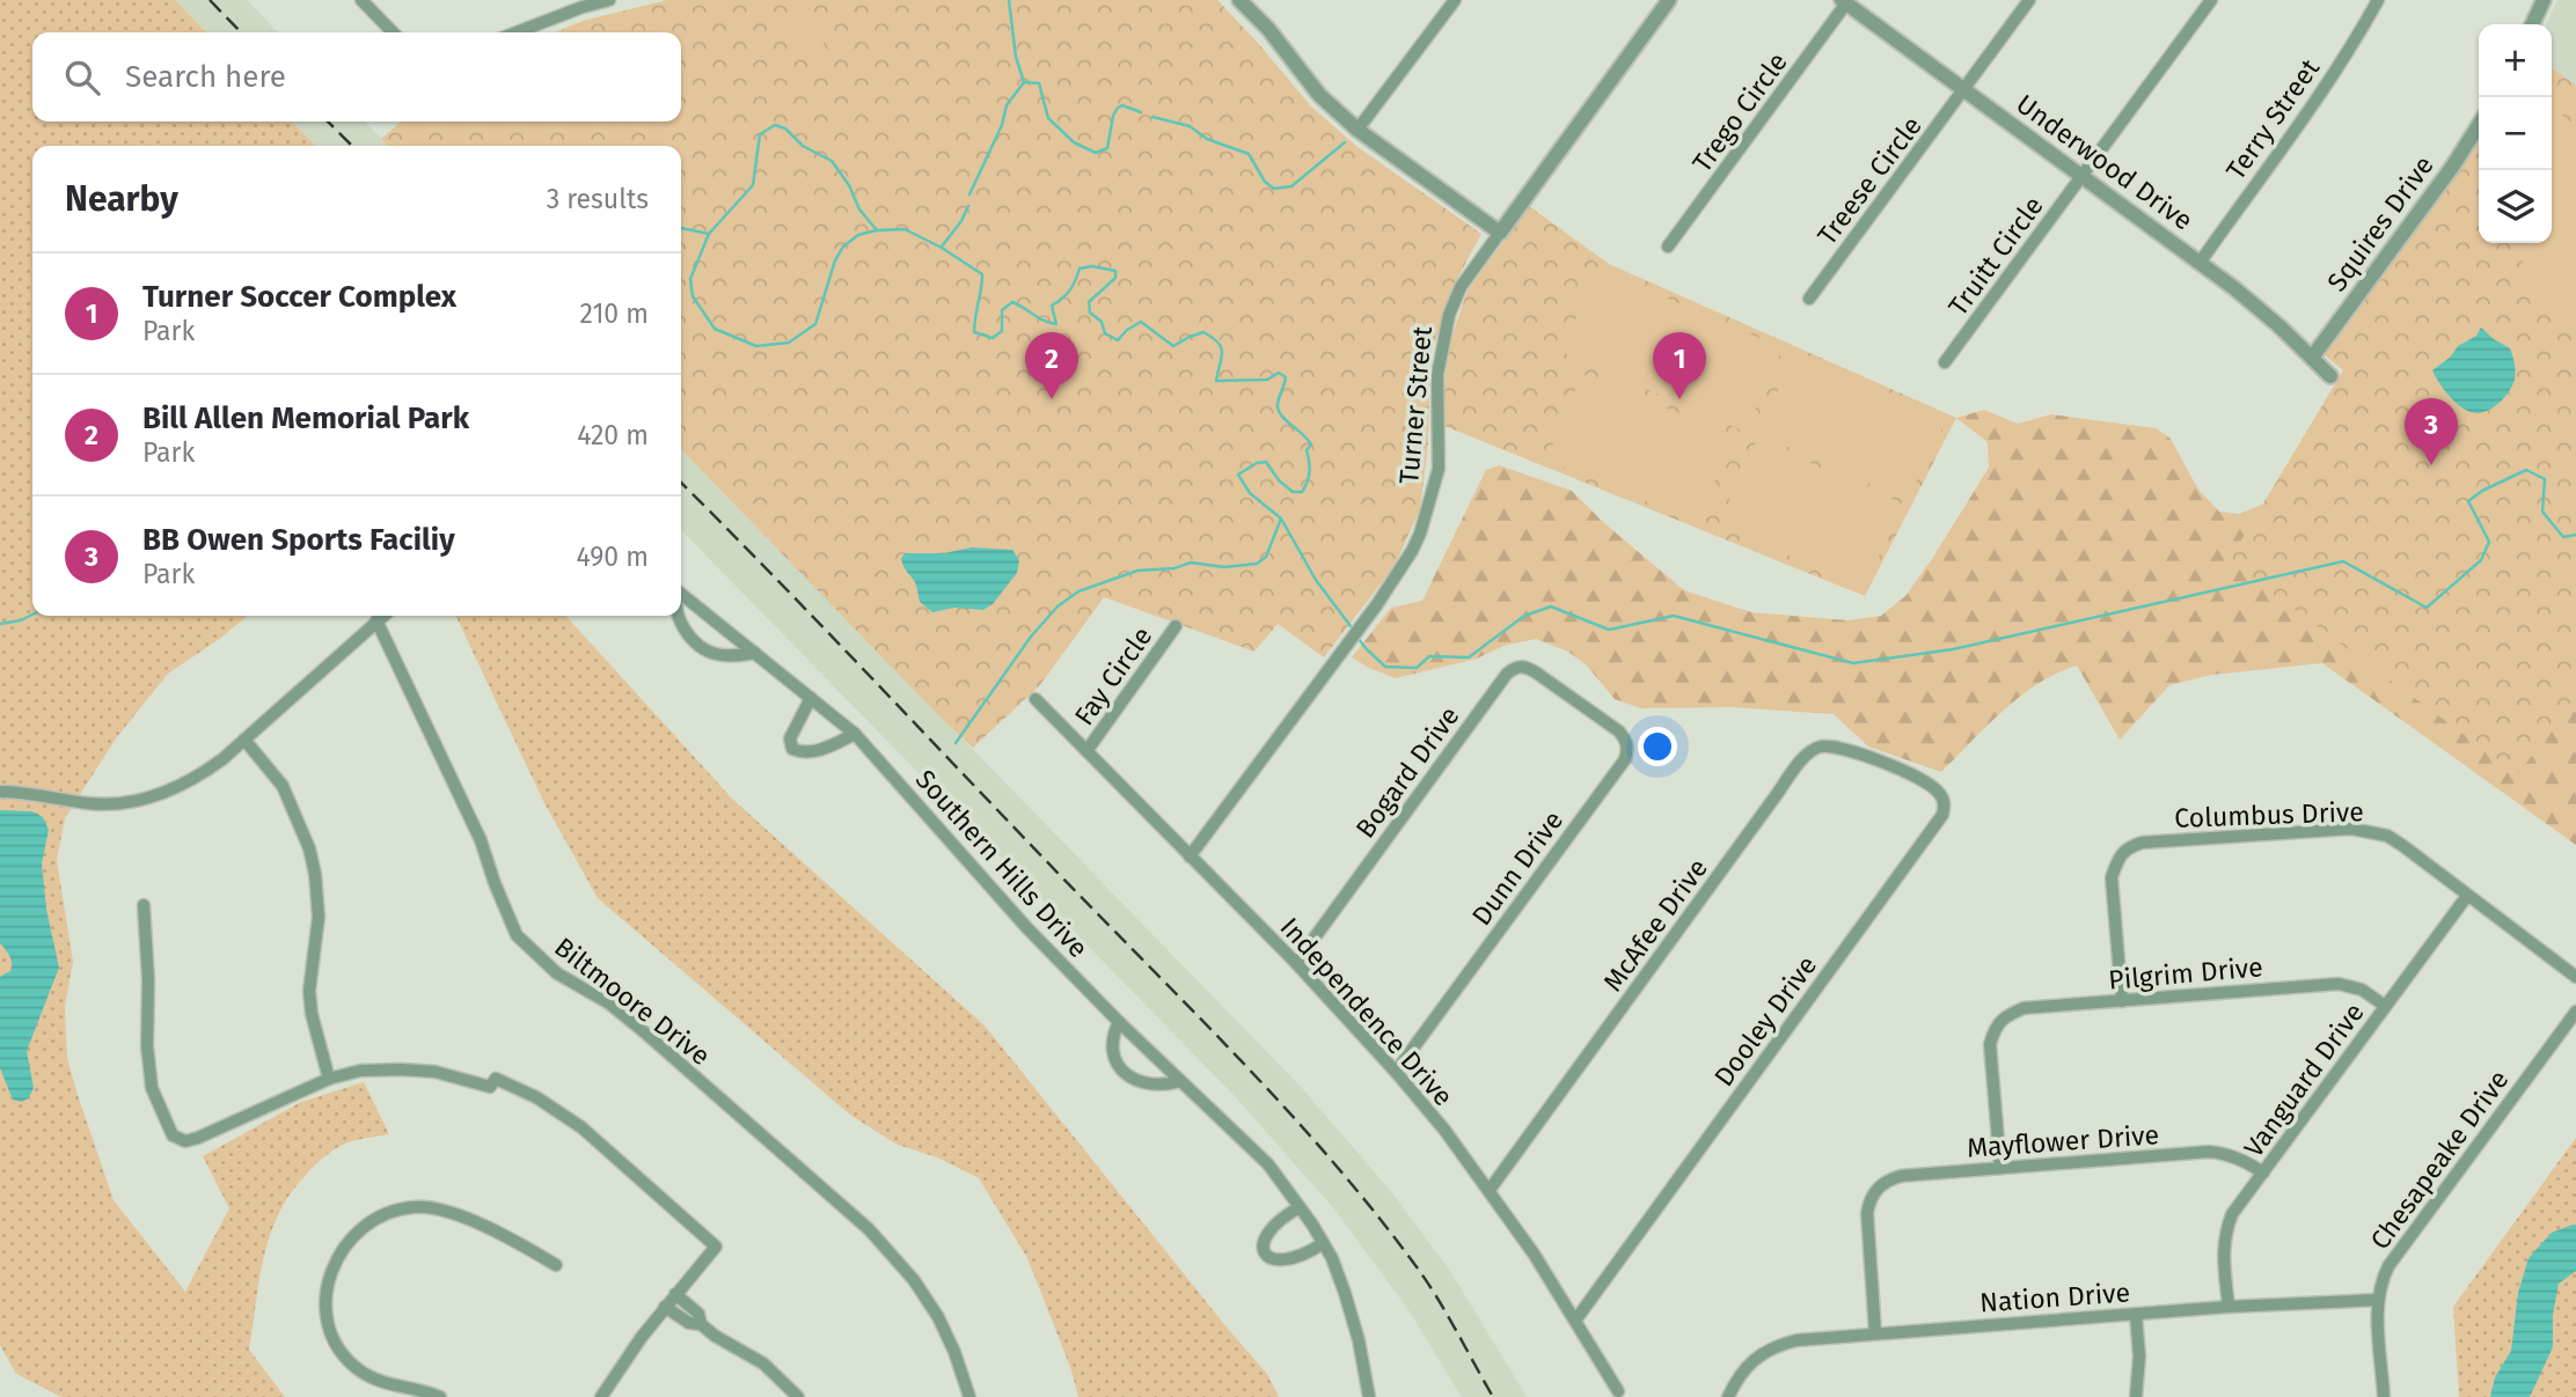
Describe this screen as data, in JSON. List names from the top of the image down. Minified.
{"streets":{"street":["Trego Circle","Terry Street","Underwood Drive","Treese Circle","Squires Drive","Truitt Circle","Turner Street","Fay Circle","Bogard Drive","Columbus Drive","Southern Hills Drive","Dunn Drive","McAfee Drive","Pilgrim Drive","Biltmoore Drive","Independence Drive","Dooley Drive","Vanguard Drive","Mayflower Drive","Chesapeake Drive","Nation Drive"]},"crossings":[["Trego Circle","Underwood Drive"],["Terry Street","Underwood Drive"],["Underwood Drive","Treese Circle"],["Underwood Drive","Squires Drive"],["Underwood Drive","Truitt Circle"],["Turner Street","Independence Drive"],["Fay Circle","Independence Drive"],["Bogard Drive","Dunn Drive"],["Bogard Drive","Independence Drive"],["Columbus Drive","Pilgrim Drive"],["Columbus Drive","Vanguard Drive"],["Dunn Drive","Independence Drive"],["McAfee Drive","Independence Drive"],["McAfee Drive","Dooley Drive"],["Pilgrim Drive","Vanguard Drive"],["Pilgrim Drive","Mayflower Drive"],["Independence Drive","Dooley Drive"],["Vanguard Drive","Mayflower Drive"],["Vanguard Drive","Nation Drive"],["Mayflower Drive","Nation Drive"],["Chesapeake Drive","Nation Drive"]],"page":{"map_buttons":["+","−"],"search":"Search here","heading":["Nearby","3 results"],"list":[{"mark":"1","name":"Turner Soccer Complex","note":"Park","value":"210 m"},{"mark":"2","name":"Bill Allen Memorial Park","note":"Park","value":"420 m"},{"mark":"3","name":"BB Owen Sports Faciliy","note":"Park","value":"490 m"}],"pins":["1","2","3"]}}
